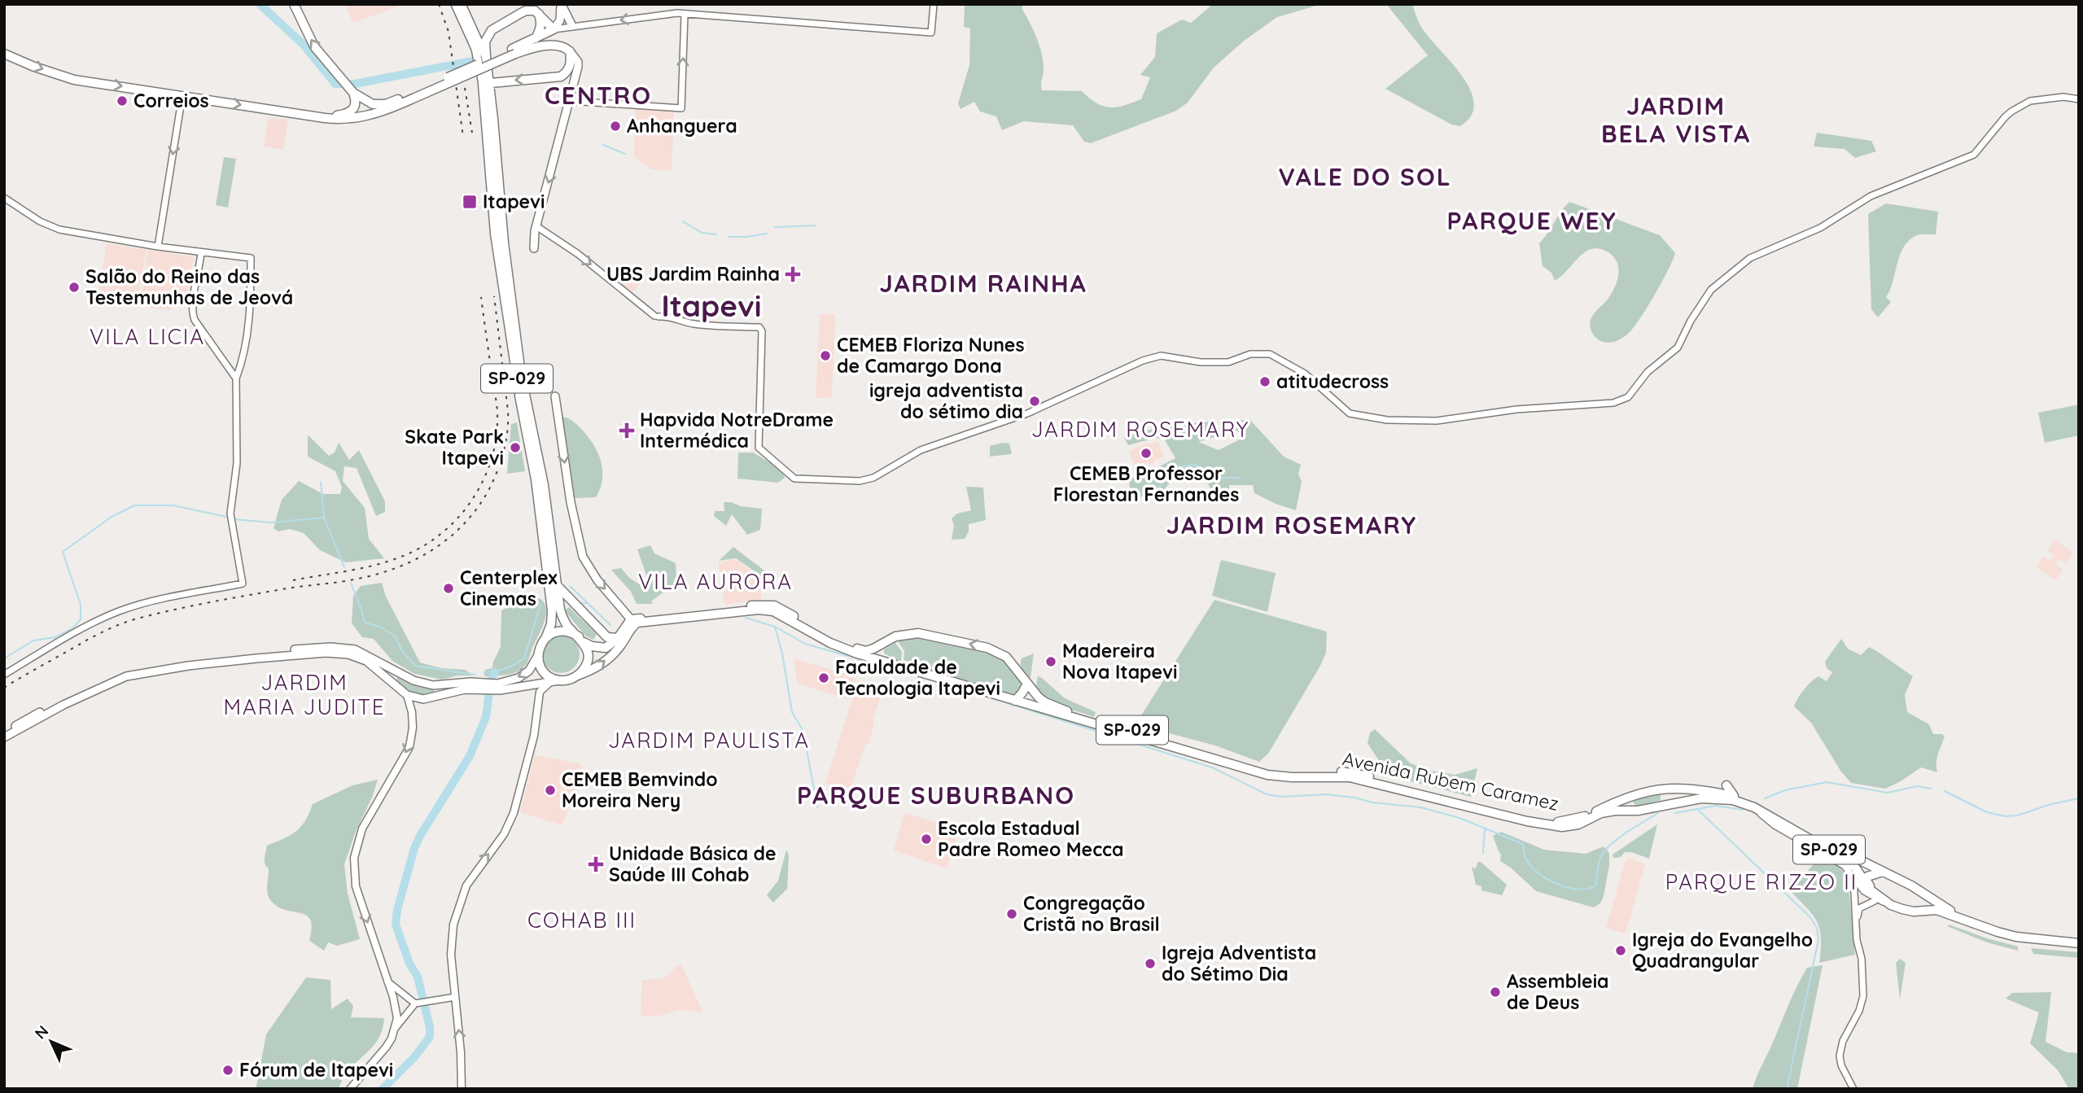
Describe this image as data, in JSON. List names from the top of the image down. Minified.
{"streets":{"highway":["SP-029","Avenida Rubem Caramez"]},"crossings":[["SP-029","Avenida Rubem Caramez"]],"districts":["CENTRO","JARDIM BELA VISTA","VALE DO SOL","PARQUE WEY","JARDIM RAINHA","Itapevi","VILA LICIA","JARDIM ROSEMARY","JARDIM ROSEMARY","VILA AURORA","JARDIM MARIA JUDITE","JARDIM PAULISTA","PARQUE SUBURBANO","PARQUE RIZZO II","COHAB III"],"places":{"other":["Correios","Anhanguera","Salão do Reino das Testemunhas de Jeová","CEMEB Floriza Nunes de Camargo Dona","atitudecross","igreja adventista do sétimo dia","Skate Park Itapevi","CEMEB Professor Florestan Fernandes","Centerplex Cinemas","Madereira Nova Itapevi","Faculdade de Tecnologia Itapevi","CEMEB Bemvindo Moreira Nery","Escola Estadual Padre Romeo Mecca","Congregação Cristã no Brasil","Igreja do Evangelho Quadrangular","Igreja Adventista do Sétimo Dia","Assembleia de Deus","Fórum de Itapevi"],"transit":["Itapevi"],"health":["UBS Jardim Rainha","Hapvida NotreDrame Intermédica","Unidade Básica de Saúde III Cohab"]},"north":"top left"}
